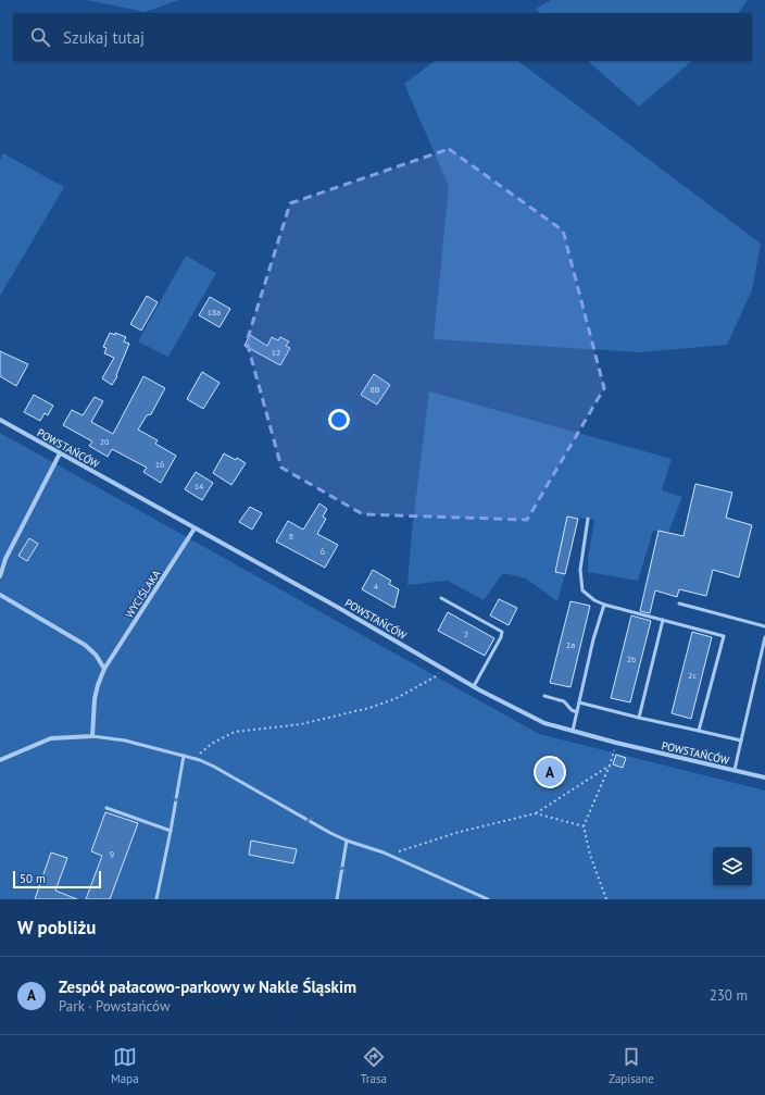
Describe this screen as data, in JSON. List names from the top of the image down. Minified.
{"streets":{"street":["POWSTAŃCÓW","WYCIŚLAKA"]},"crossings":[["POWSTAŃCÓW","WYCIŚLAKA"]],"house_numbers":["18a","12","8B","20","16","14","8","6","4","2","2a","2b","2c","9"],"scale_bar":"50 m","page":{"search":"Szukaj tutaj","pins":"A","scale":"50 m","heading":"W pobliżu","list":[{"mark":"A","name":"Zespół pałacowo-parkowy w Nakle Śląskim","note":"Park · Powstańców","value":"230 m"}],"nav":["Mapa","Trasa","Zapisane"]}}
